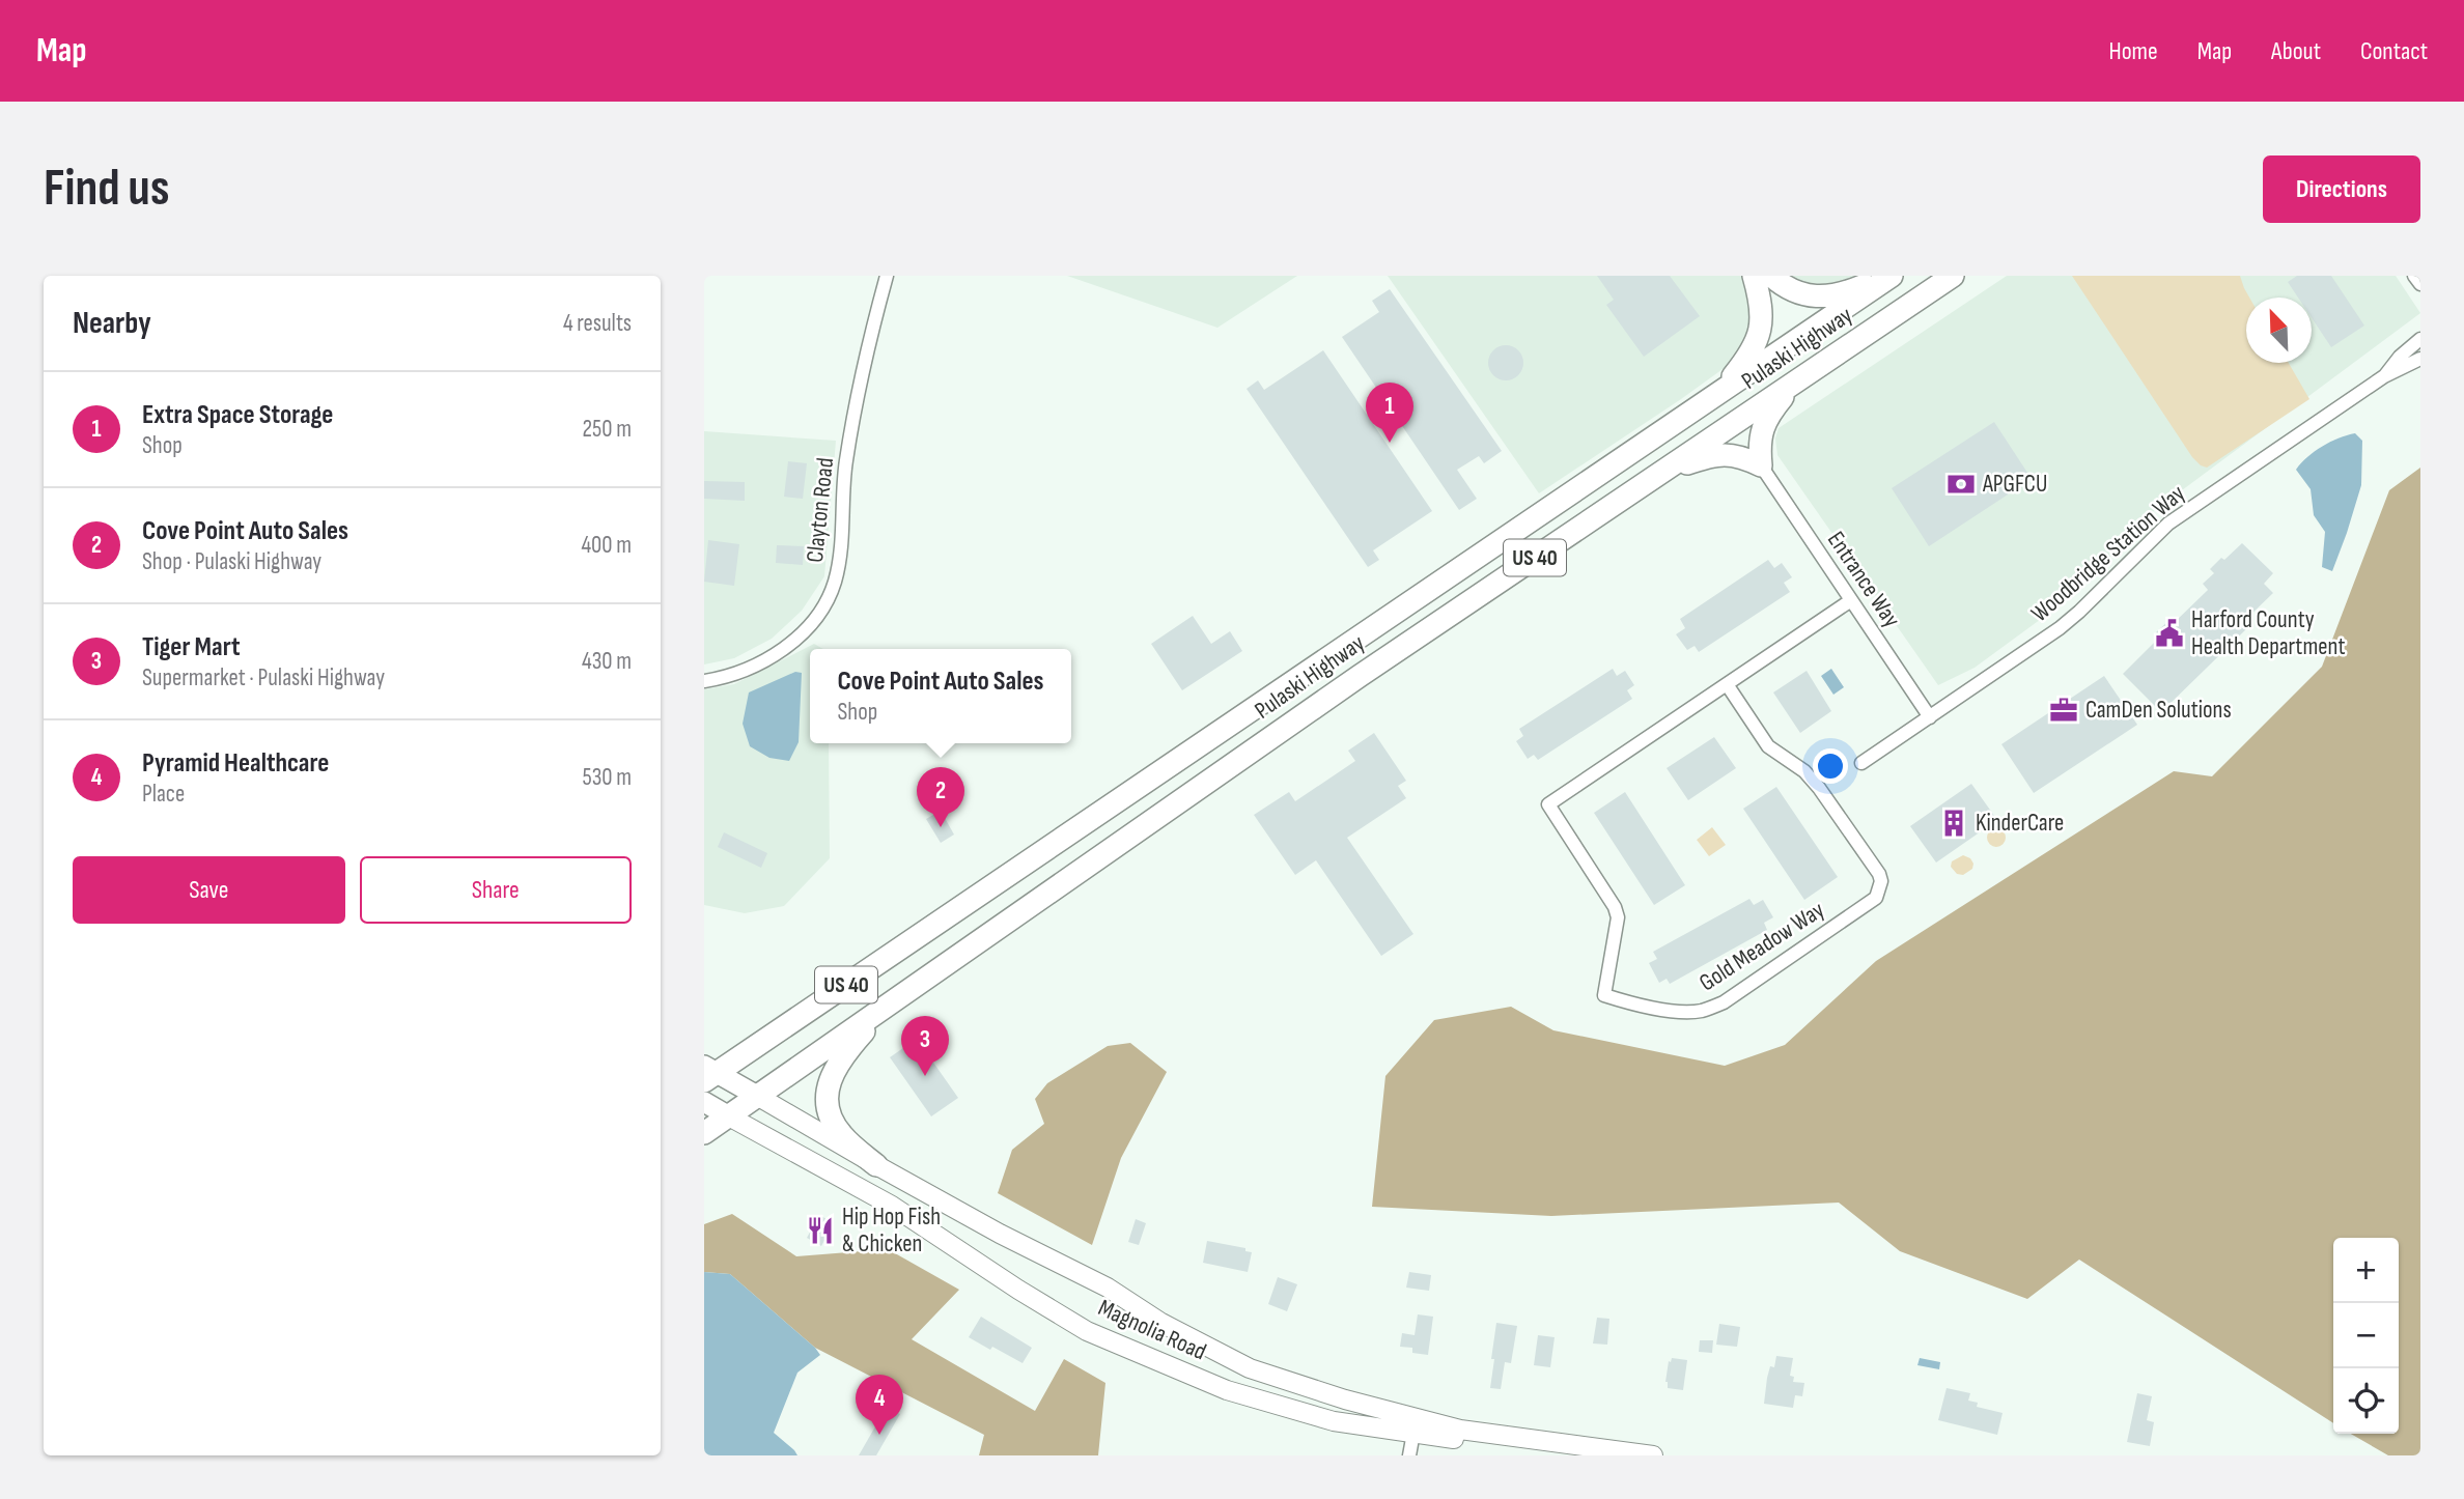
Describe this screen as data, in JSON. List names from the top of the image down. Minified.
{"streets":{"highway":["Pulaski Highway","US 40"],"main road":["Magnolia Road"],"street":["Clayton Road","Woodbridge Station Way","Entrance Way","Gold Meadow Way"]},"crossings":[["Pulaski Highway","Magnolia Road"],["Woodbridge Station Way","Entrance Way"],["Entrance Way","Gold Meadow Way"]],"places":{"bank":["APGFCU"],"public building":["Harford County Health Department"],"office":["CamDen Solutions"],"building":["KinderCare"],"restaurant":["Hip Hop Fish & Chicken"]},"north":"top left","page":{"header":"Map","nav":["Home","Map","About","Contact"],"buttons":["Directions",["Save","Share"]],"title":"Find us","heading":["Nearby","4 results"],"list":[{"mark":"1","name":"Extra Space Storage","note":"Shop","value":"250 m"},{"mark":"2","name":"Cove Point Auto Sales","note":"Shop · Pulaski Highway","value":"400 m"},{"mark":"3","name":"Tiger Mart","note":"Supermarket · Pulaski Highway","value":"430 m"},{"mark":"4","name":"Pyramid Healthcare","note":"Place","value":"530 m"}],"pins":["1","2","3","4"],"popup":["Cove Point Auto Sales","Shop"],"map_buttons":["+","−"]}}
